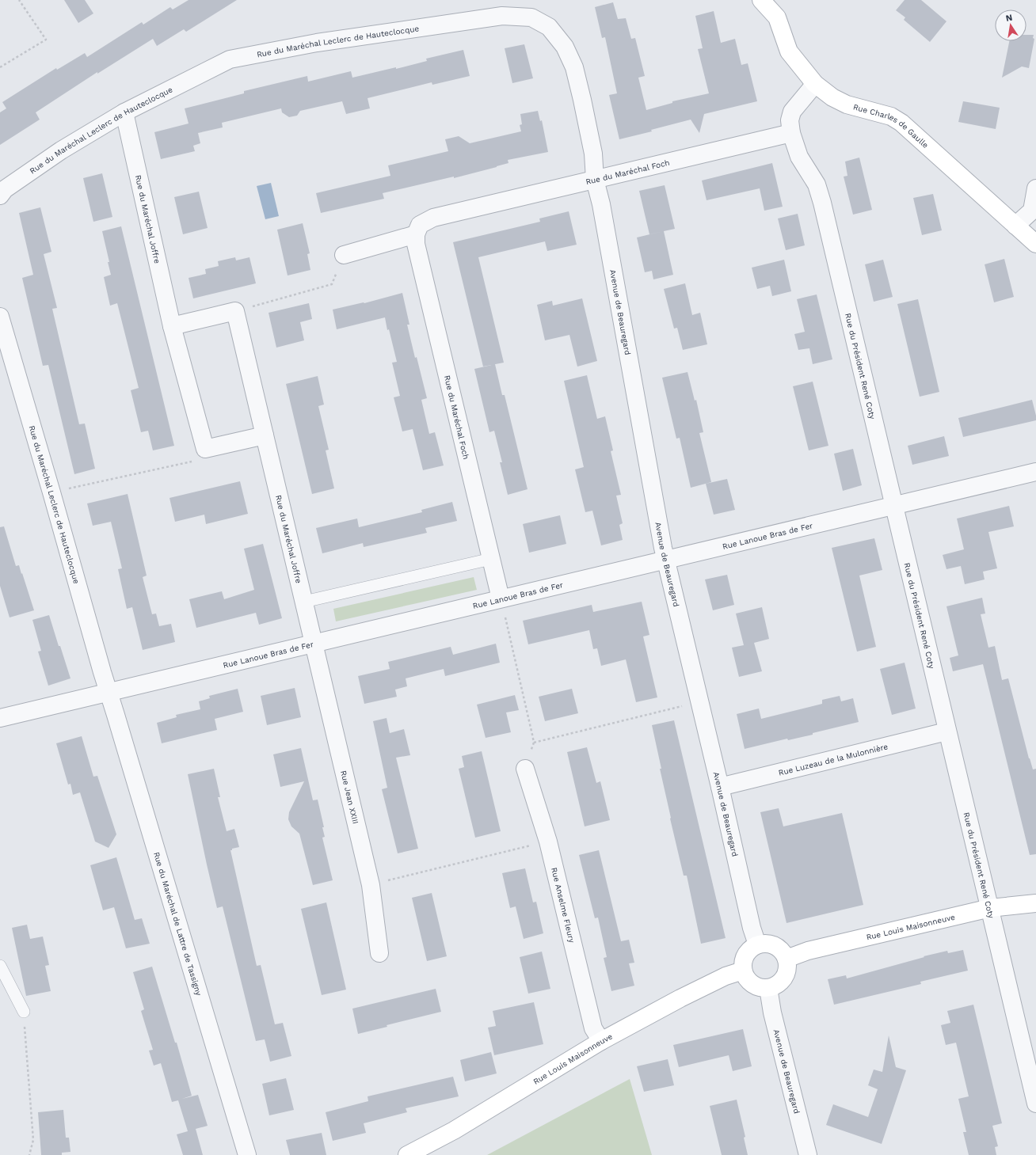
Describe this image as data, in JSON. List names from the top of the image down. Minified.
{"streets":{"street":["Rue du Maréchal Leclerc de Hauteclocque","Rue Charles de Gaulle","Rue du Maréchal Foch","Rue du Maréchal Joffre","Avenue de Beauregard","Rue du Président René Coty","Rue Lanoue Bras de Fer","Rue Luzeau de la Mulonnière","Rue Jean XXIII","Rue Anselme Fleury","Rue du Maréchal de Lattre de Tassigny","Rue Louis Maisonneuve"]},"crossings":[["Rue du Maréchal Leclerc de Hauteclocque","Rue du Maréchal Foch"],["Rue du Maréchal Leclerc de Hauteclocque","Rue du Maréchal Joffre"],["Rue du Maréchal Leclerc de Hauteclocque","Avenue de Beauregard"],["Rue du Maréchal Leclerc de Hauteclocque","Rue Lanoue Bras de Fer"],["Rue du Maréchal Leclerc de Hauteclocque","Rue du Maréchal de Lattre de Tassigny"],["Rue du Maréchal Foch","Avenue de Beauregard"],["Rue du Maréchal Foch","Rue du Président René Coty"],["Rue du Maréchal Foch","Rue Lanoue Bras de Fer"],["Rue du Maréchal Joffre","Rue Lanoue Bras de Fer"],["Rue du Maréchal Joffre","Rue Jean XXIII"],["Avenue de Beauregard","Rue Lanoue Bras de Fer"],["Avenue de Beauregard","Rue Luzeau de la Mulonnière"],["Avenue de Beauregard","Rue Louis Maisonneuve"],["Rue du Président René Coty","Rue Lanoue Bras de Fer"],["Rue du Président René Coty","Rue Luzeau de la Mulonnière"],["Rue du Président René Coty","Rue Louis Maisonneuve"],["Rue Lanoue Bras de Fer","Rue Jean XXIII"],["Rue Lanoue Bras de Fer","Rue du Maréchal de Lattre de Tassigny"],["Rue Anselme Fleury","Rue Louis Maisonneuve"]],"north":"top"}
